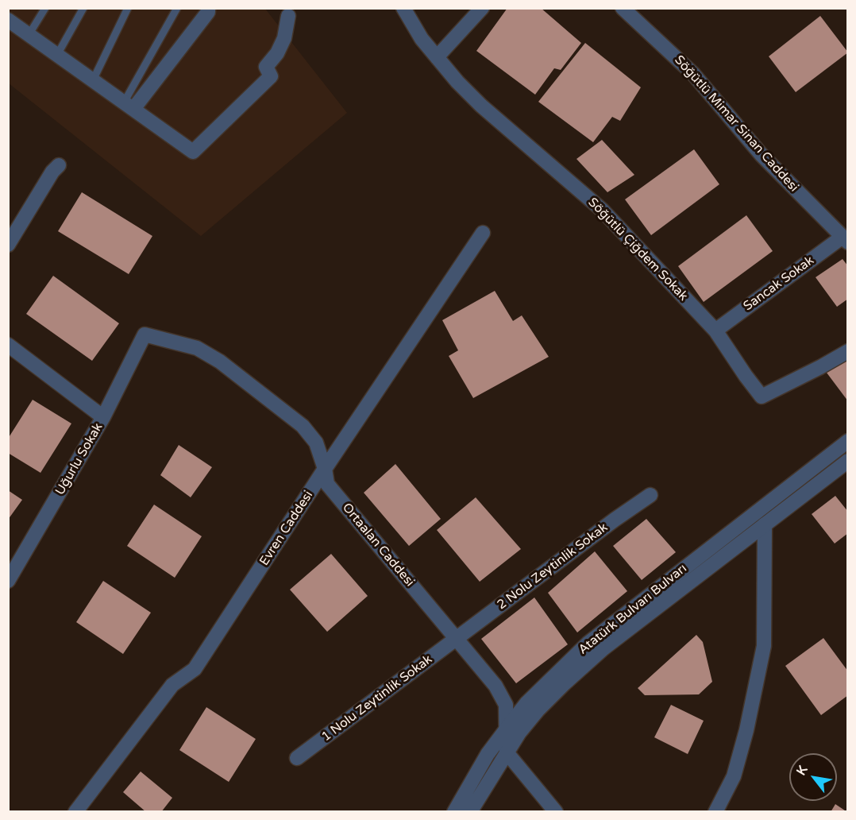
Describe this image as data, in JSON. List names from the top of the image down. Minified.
{"streets":{"street":["Söğütlü Mimar Sinan Caddesi","Söğütlü Çiğdem Sokak","Sancak Sokak","Uğurlu Sokak","Evren Caddesi","Ortaalan Caddesi","2 Nolu Zeytinlik Sokak","Atatürk Bulvarı Bulvarı","1 Nolu Zeytinlik Sokak"]},"crossings":[["Söğütlü Mimar Sinan Caddesi","Sancak Sokak"],["Söğütlü Çiğdem Sokak","Sancak Sokak"],["Uğurlu Sokak","Ortaalan Caddesi"],["Evren Caddesi","Ortaalan Caddesi"],["Ortaalan Caddesi","2 Nolu Zeytinlik Sokak"],["Ortaalan Caddesi","Atatürk Bulvarı Bulvarı"],["Ortaalan Caddesi","1 Nolu Zeytinlik Sokak"],["2 Nolu Zeytinlik Sokak","1 Nolu Zeytinlik Sokak"]],"north":"top left"}
